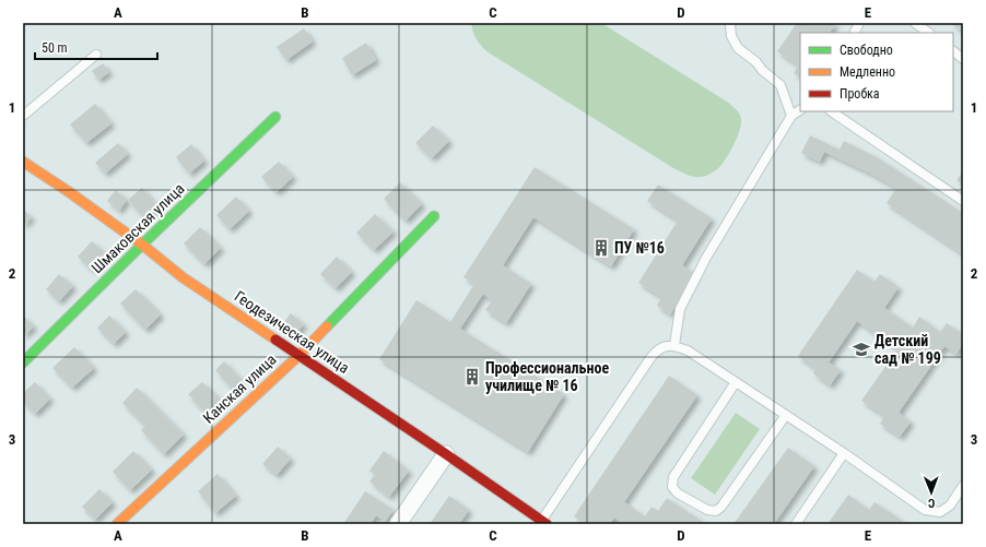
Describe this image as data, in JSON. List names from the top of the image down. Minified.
{"streets":{"street":["Шмаковская улица","Геодезическая улица","Канская улица"]},"crossings":[["Шмаковская улица","Геодезическая улица"],["Геодезическая улица","Канская улица"]],"places":{"building":["ПУ №16","Профессиональное училище № 16"],"school or university":["Детский сад № 199"]},"legend":["Свободно","Медленно","Пробка"],"scale_bar":"50 m","north":"bottom","grid":{"columns":["A","B","C","D","E"],"rows":["1","2","3"]}}
